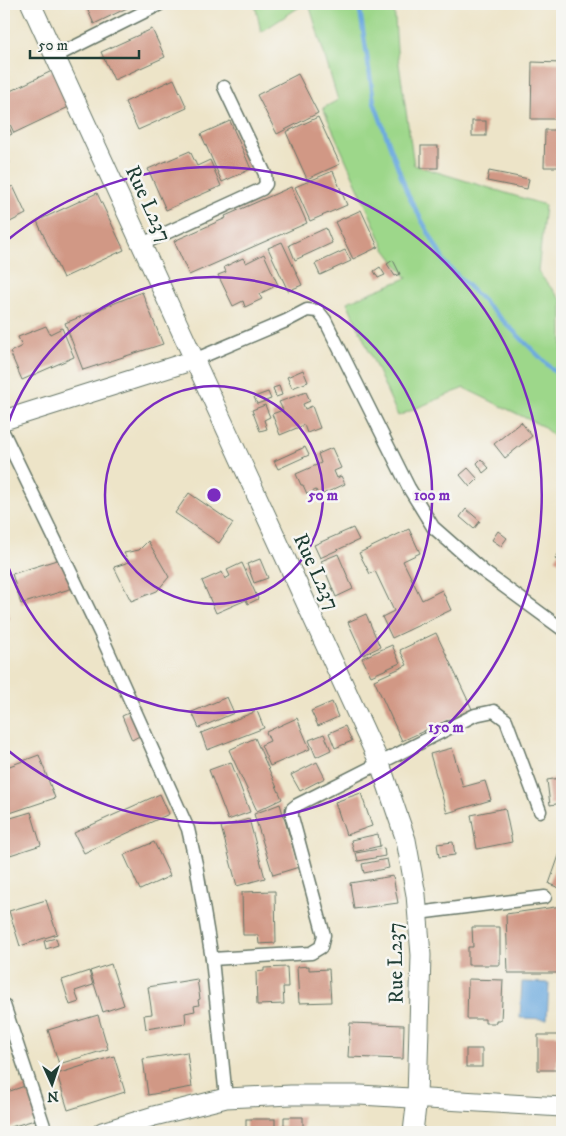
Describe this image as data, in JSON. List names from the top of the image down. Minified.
{"streets":{"street":["Rue L237"]},"scale_bar":"50 m","north":"bottom","rings":["50 m","100 m","150 m"]}
